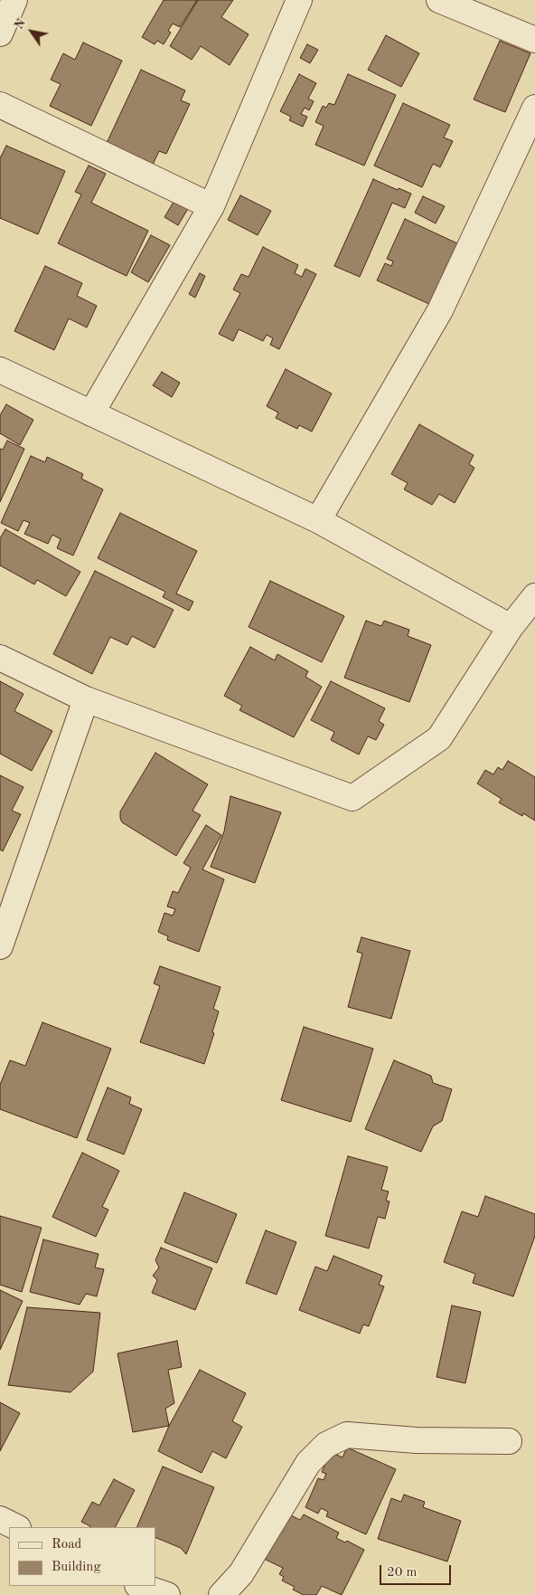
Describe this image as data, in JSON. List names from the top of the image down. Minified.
{"legend":["Road","Building"],"scale_bar":"20 m","north":"top left"}
